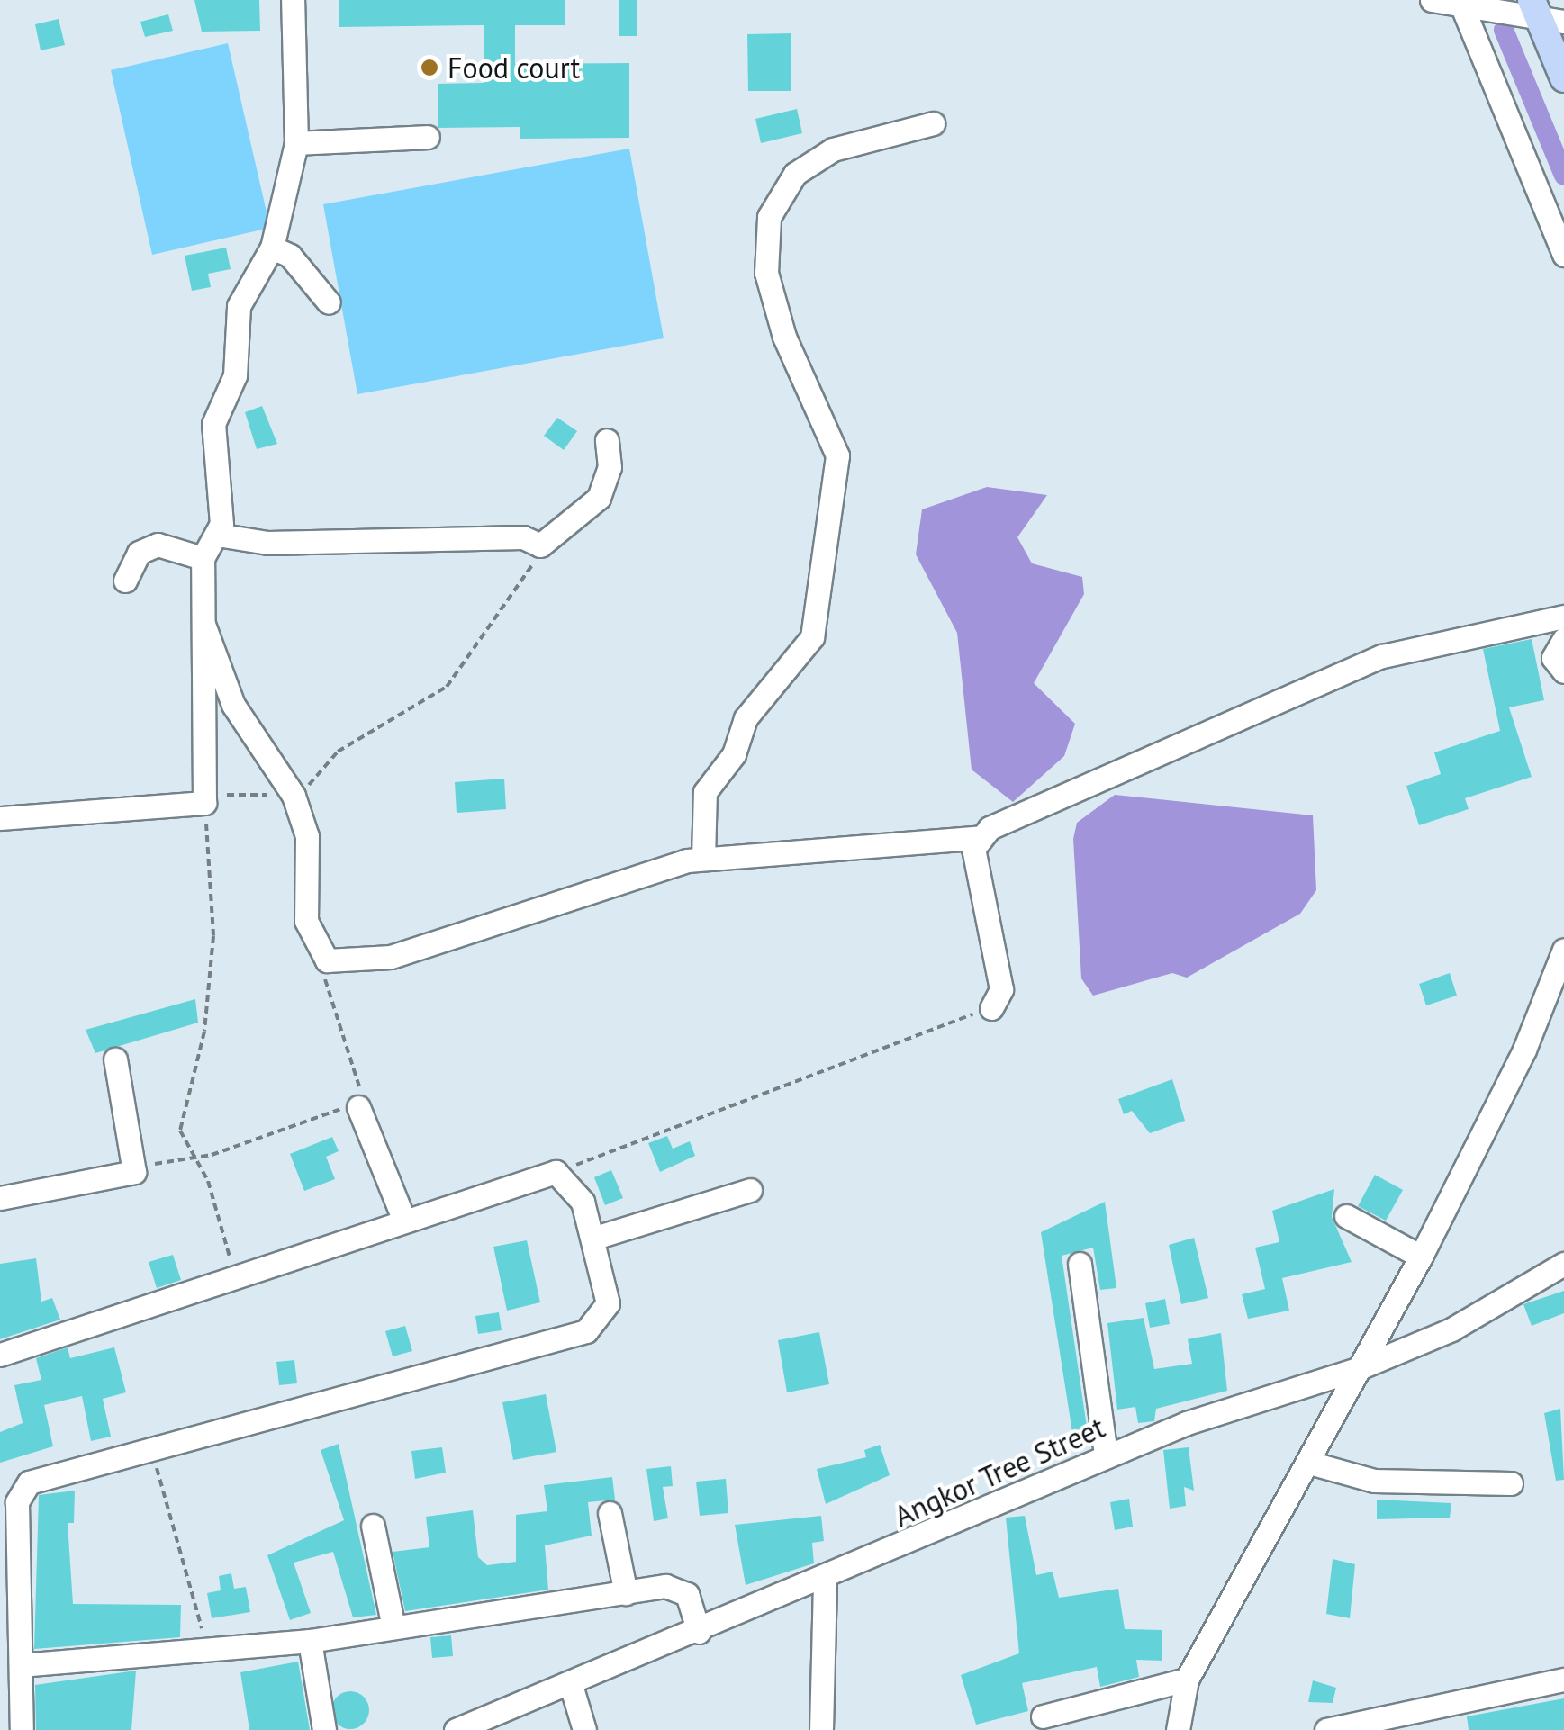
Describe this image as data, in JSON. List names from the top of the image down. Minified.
{"streets":{"street":["Angkor Tree Street"]},"places":["Food court"]}
